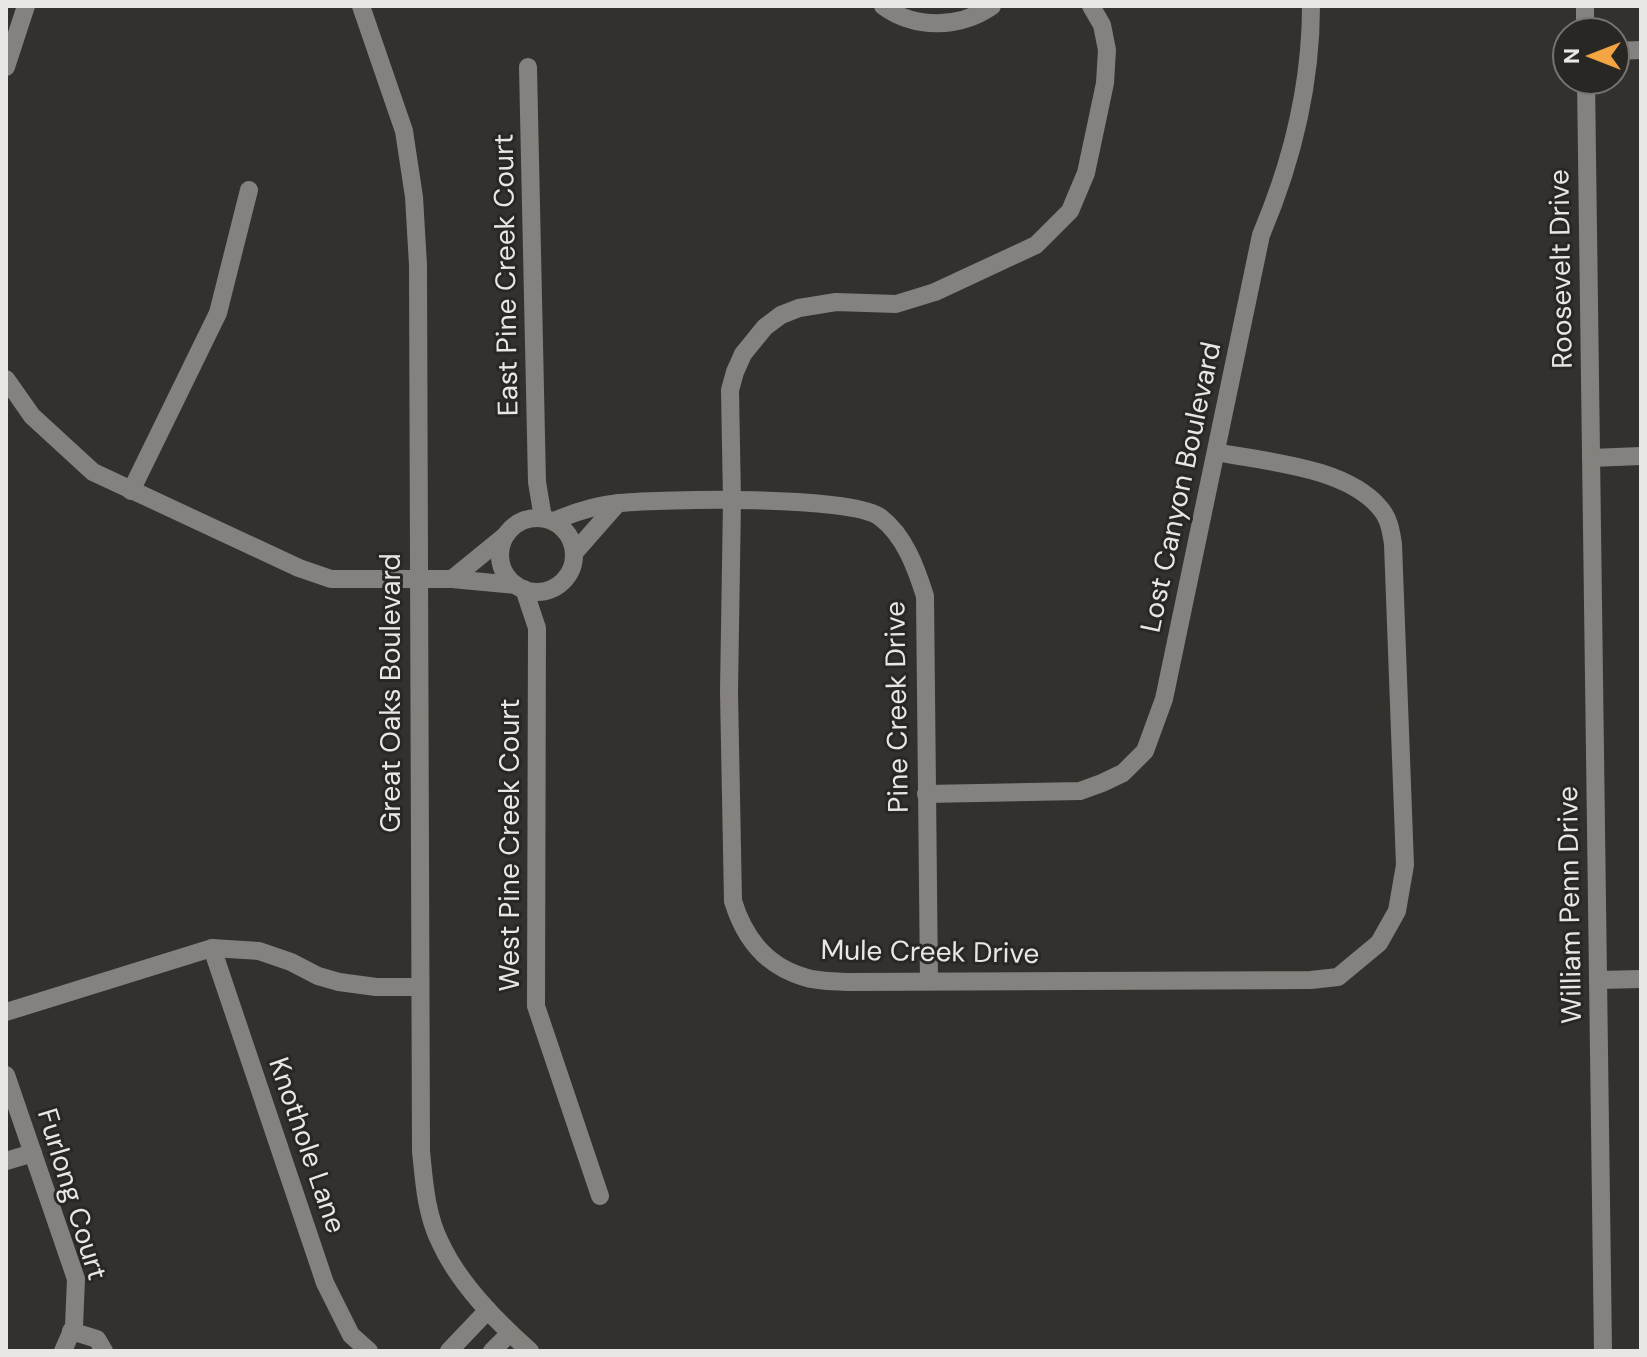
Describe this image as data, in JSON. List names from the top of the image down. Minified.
{"streets":{"street":["Roosevelt Drive","East Pine Creek Court","Lost Canyon Boulevard","Great Oaks Boulevard","Pine Creek Drive","West Pine Creek Court","William Penn Drive","Mule Creek Drive","Knothole Lane","Furlong Court"]},"crossings":[["Roosevelt Drive","William Penn Drive"],["East Pine Creek Court","Pine Creek Drive"],["East Pine Creek Court","West Pine Creek Court"],["Lost Canyon Boulevard","Pine Creek Drive"],["Lost Canyon Boulevard","Mule Creek Drive"],["Pine Creek Drive","West Pine Creek Court"],["Pine Creek Drive","Mule Creek Drive"]],"north":"left"}
